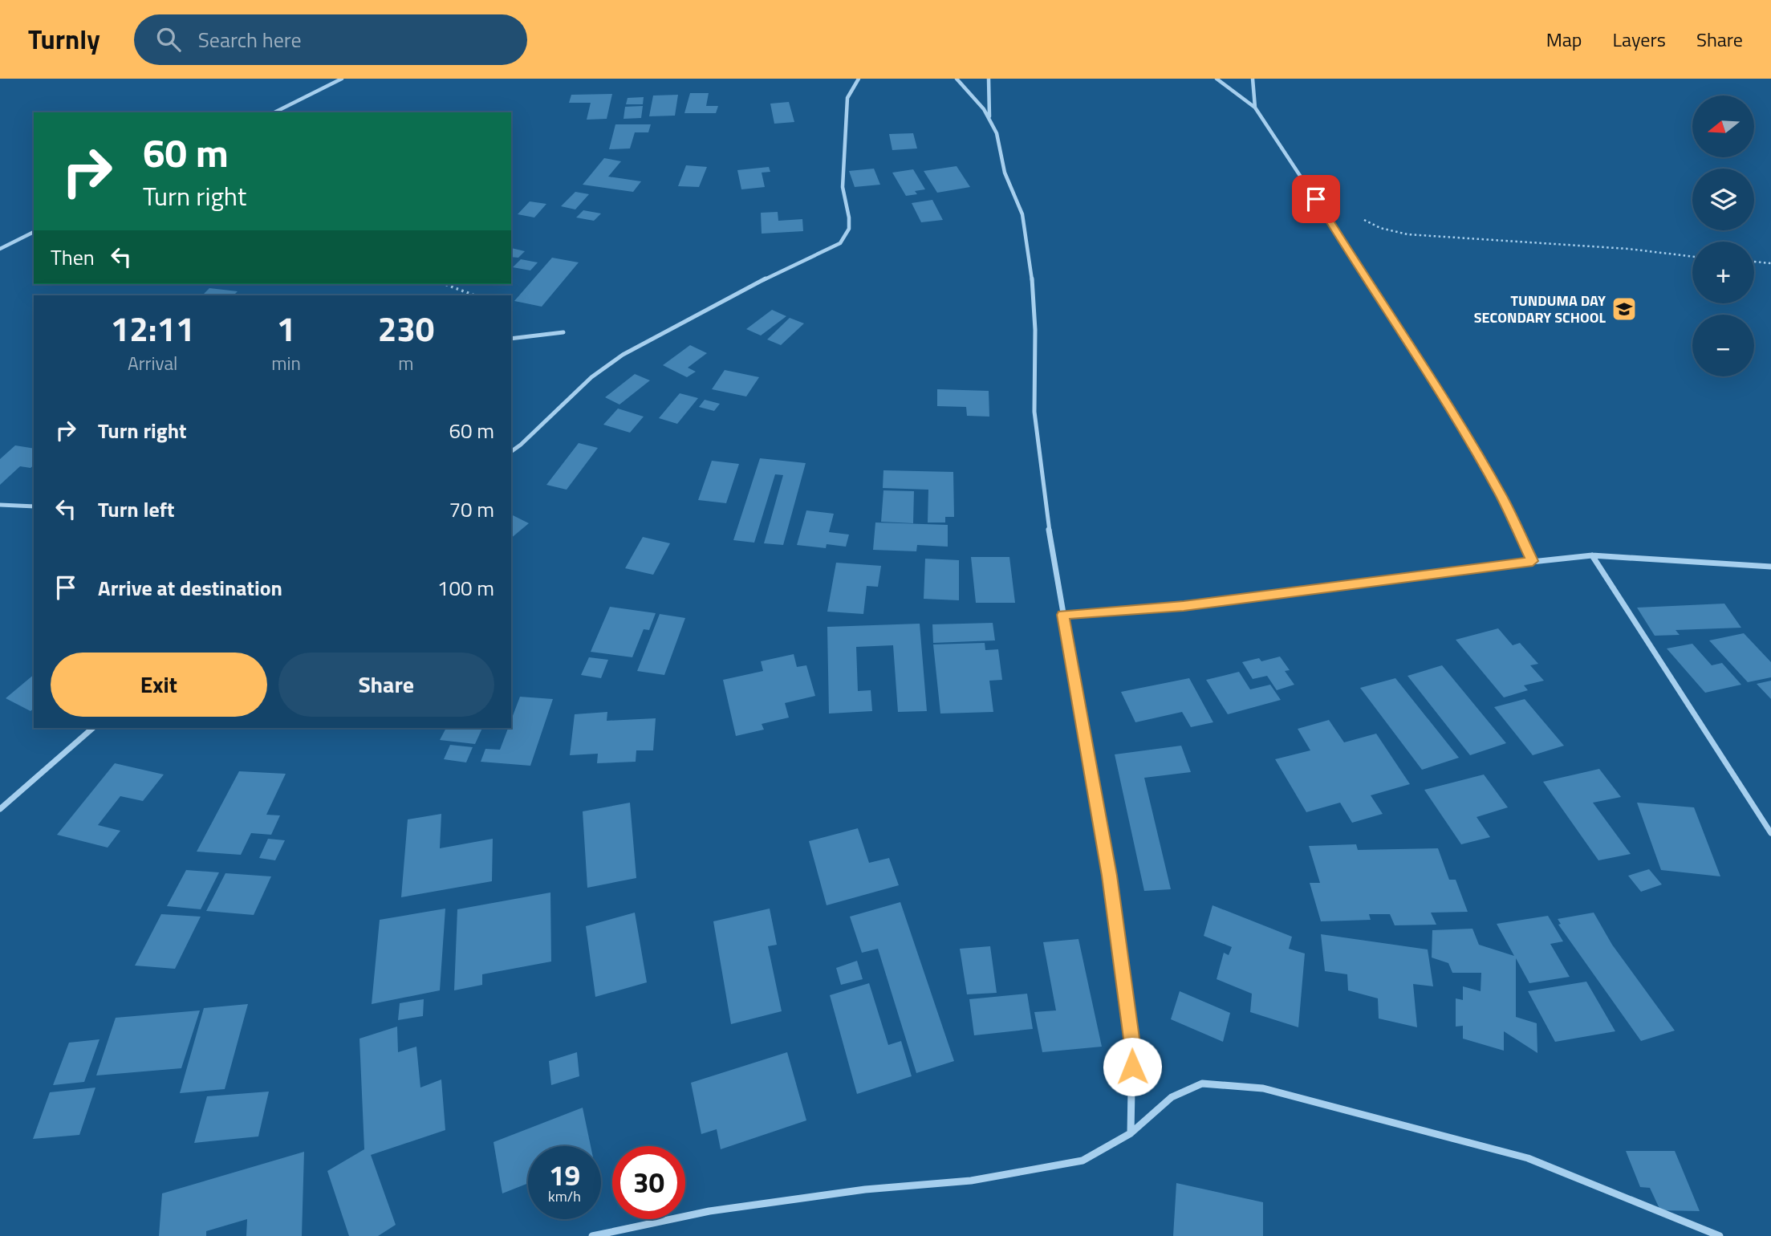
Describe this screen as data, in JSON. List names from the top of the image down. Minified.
{"places":{"school or university":["TUNDUMA DAY SECONDARY SCHOOL"]},"north":"left","page":{"header":"Turnly","search":"Search here","nav":["Map","Layers","Share"],"map_buttons":["+","−"],"turn":["60 m","Turn right"],"then":"Then","eta":["12:11","Arrival","1","min","230","m"],"list":[{"name":"Turn right","value":"60 m"},{"name":"Turn left","value":"70 m"},{"name":"Arrive at destination","value":"100 m"}],"buttons":["Exit","Share"],"speed":"19 km/h","limit":"30"}}
